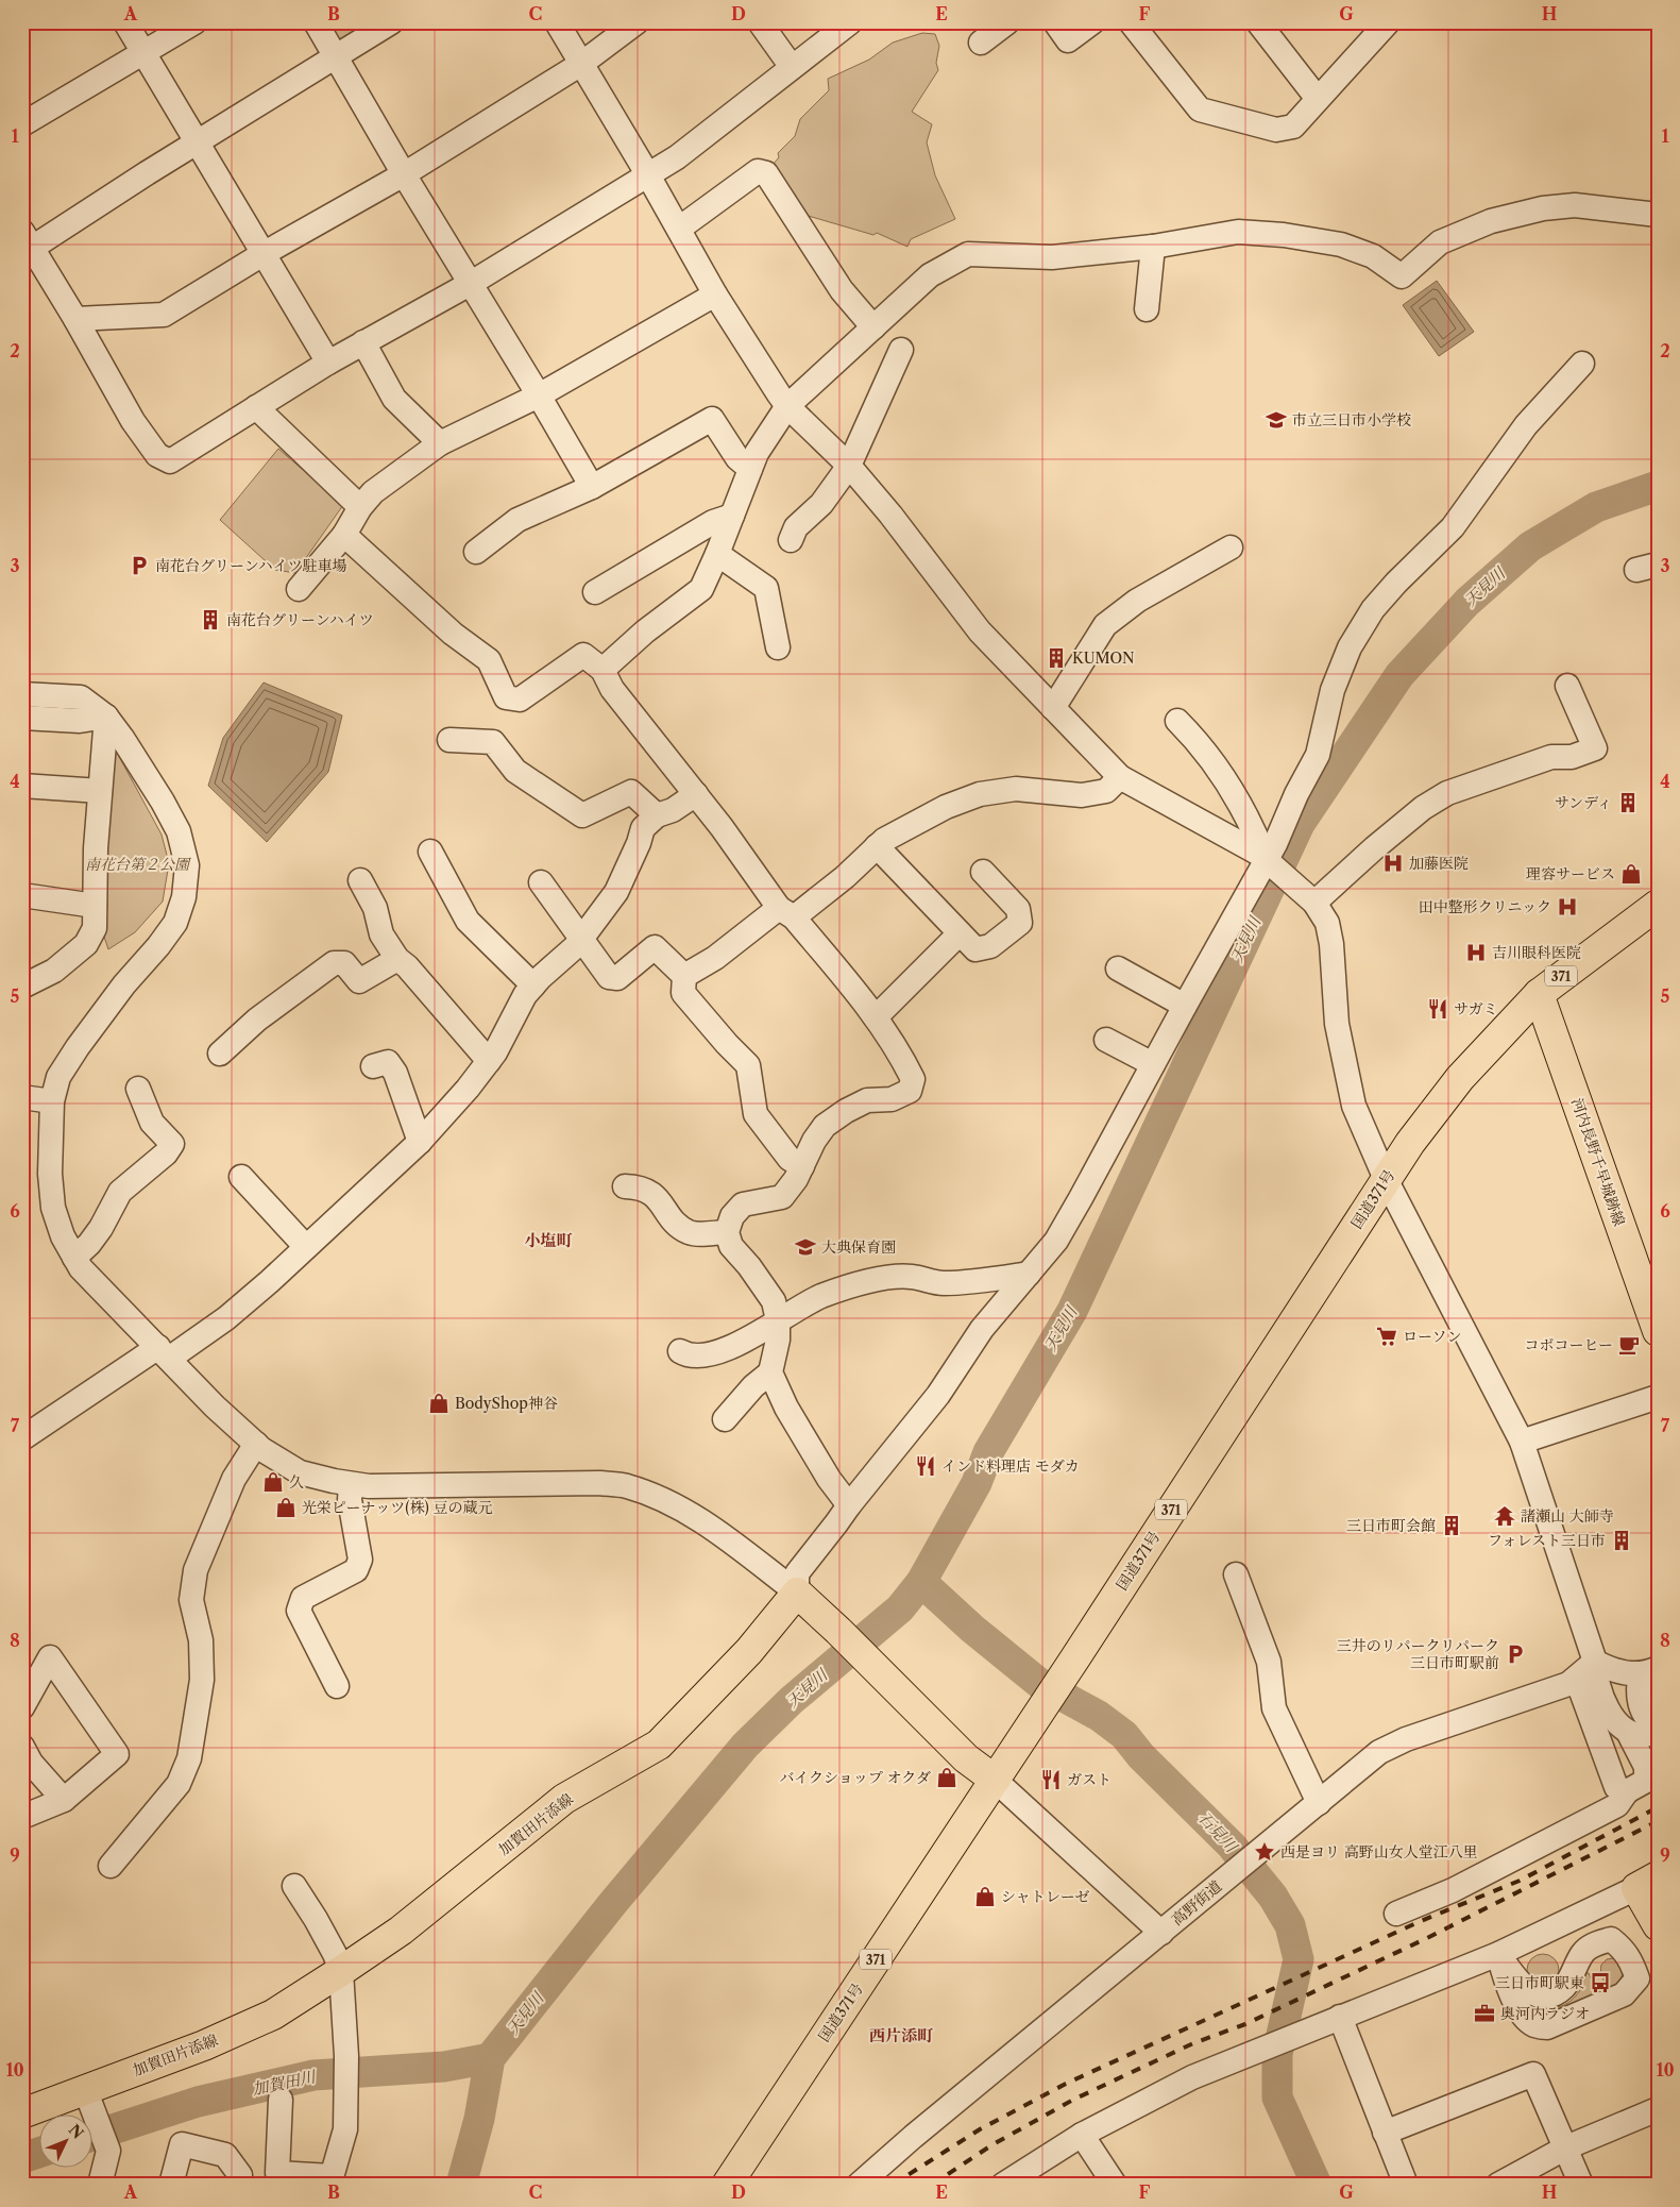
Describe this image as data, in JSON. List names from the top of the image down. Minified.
{"streets":{"main road":["371","河内長野千早城跡線","国道371号","加賀田片添線"],"street":["高野街道"]},"crossings":[["河内長野千早城跡線","国道371号"]],"districts":["小塩町","西片添町"],"water":["天見川","石見川","加賀田川"],"parks":["南花台第２公園"],"places":{"school or university":["市立三日市小学校","大典保育園"],"parking":["南花台グリーンハイツ駐車場","三井のリパークリパーク 三日市町駅前"],"building":["南花台グリーンハイツ","KUMON","サンディ","三日市町会館","フォレスト三日市"],"hospital":["加藤医院","田中整形クリニック","吉川眼科医院"],"shop":["理容サービス","BodyShop神谷","久","光栄ピーナッツ(株) 豆の蔵元","バイクショップ オクダ","シャトレーゼ"],"restaurant":["サガミ","インド料理店 モダカ","ガスト"],"supermarket":["ローソン"],"cafe":["コボコーヒー"],"temple":["諸瀬山 大師寺"],"place":["西是ヨリ 高野山女人堂江八里"],"bus stop":["三日市町駅東"],"office":["奥河内ラジオ"]},"north":"top right","grid":{"columns":["A","B","C","D","E","F","G","H"],"rows":["1","2","3","4","5","6","7","8","9","10"]}}
